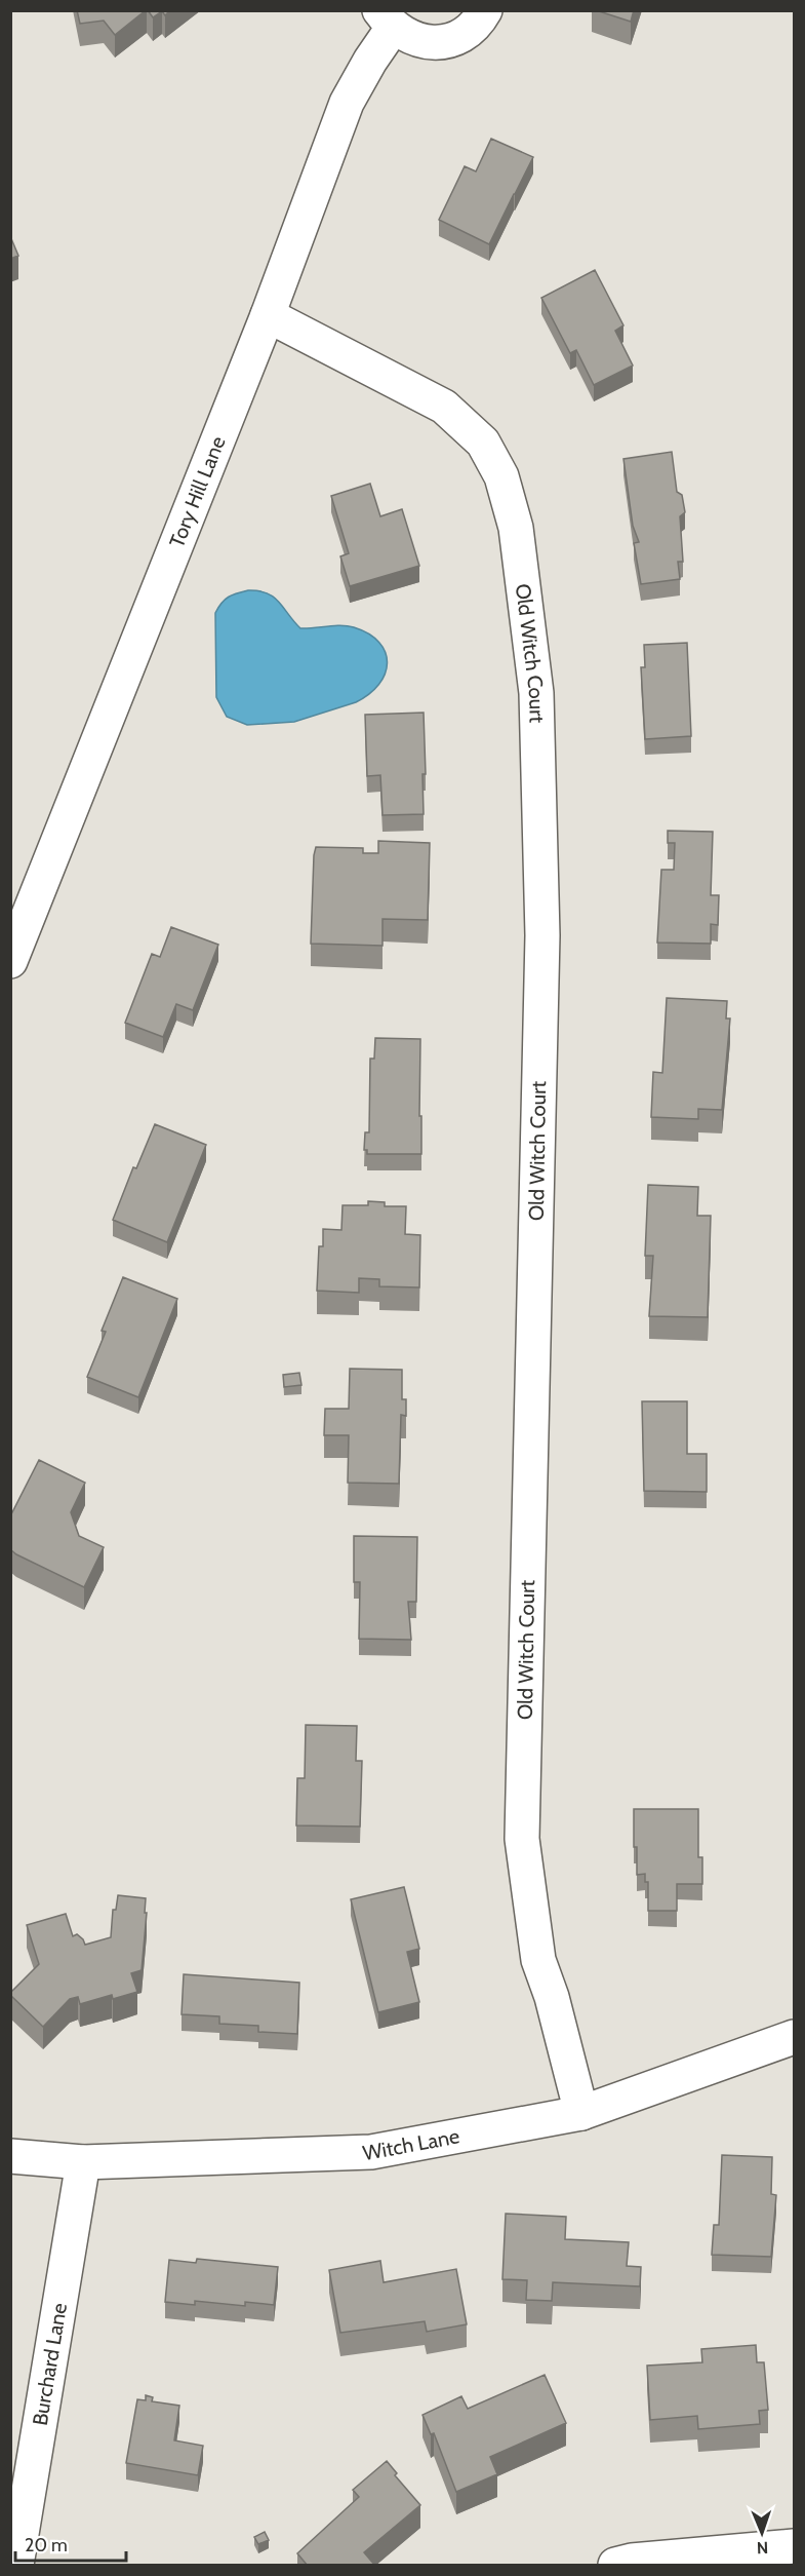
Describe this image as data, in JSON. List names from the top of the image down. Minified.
{"streets":{"street":["Tory Hill Lane","Old Witch Court","Witch Lane","Burchard Lane"]},"crossings":[["Tory Hill Lane","Old Witch Court"],["Old Witch Court","Witch Lane"],["Witch Lane","Burchard Lane"]],"scale_bar":"20 m","north":"bottom"}
